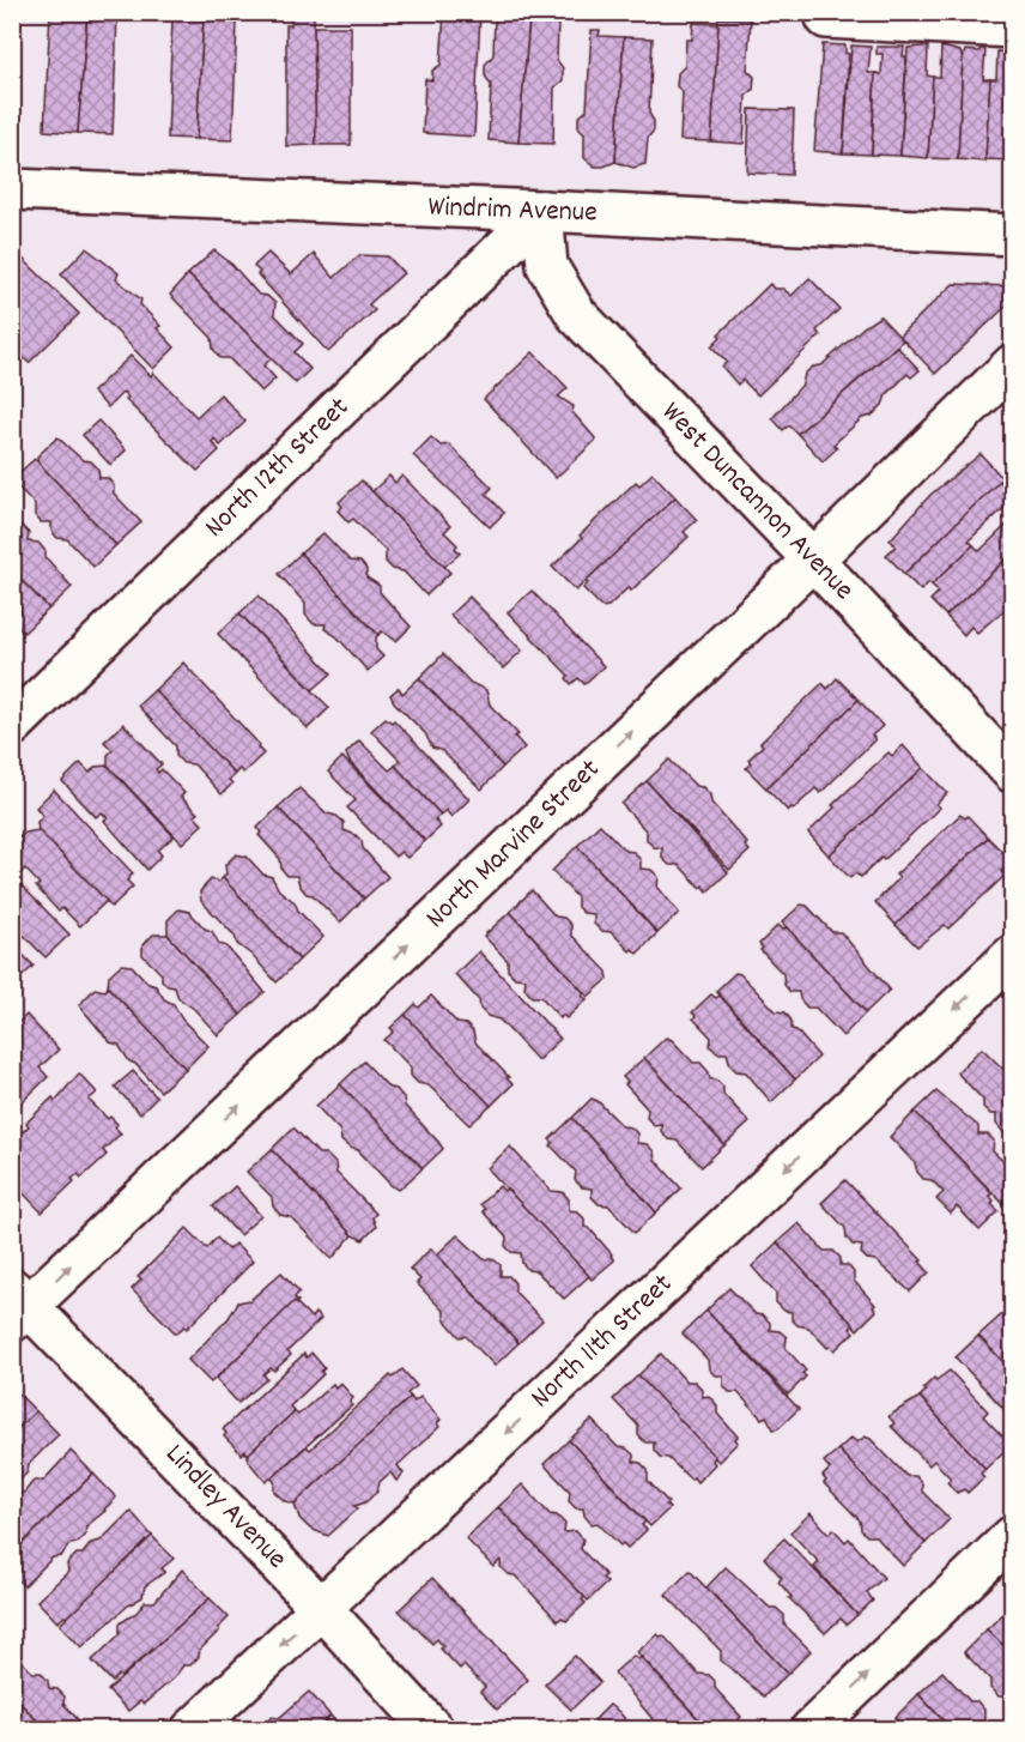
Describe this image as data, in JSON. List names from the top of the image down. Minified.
{"streets":{"street":["Windrim Avenue","North 12th Street","West Duncannon Avenue","North Marvine Street","North 11th Street","Lindley Avenue"]},"crossings":[["Windrim Avenue","North 12th Street"],["Windrim Avenue","West Duncannon Avenue"],["North 12th Street","West Duncannon Avenue"],["West Duncannon Avenue","North Marvine Street"],["North Marvine Street","Lindley Avenue"],["North 11th Street","Lindley Avenue"]],"one_way":["North Marvine Street","North 11th Street"]}
